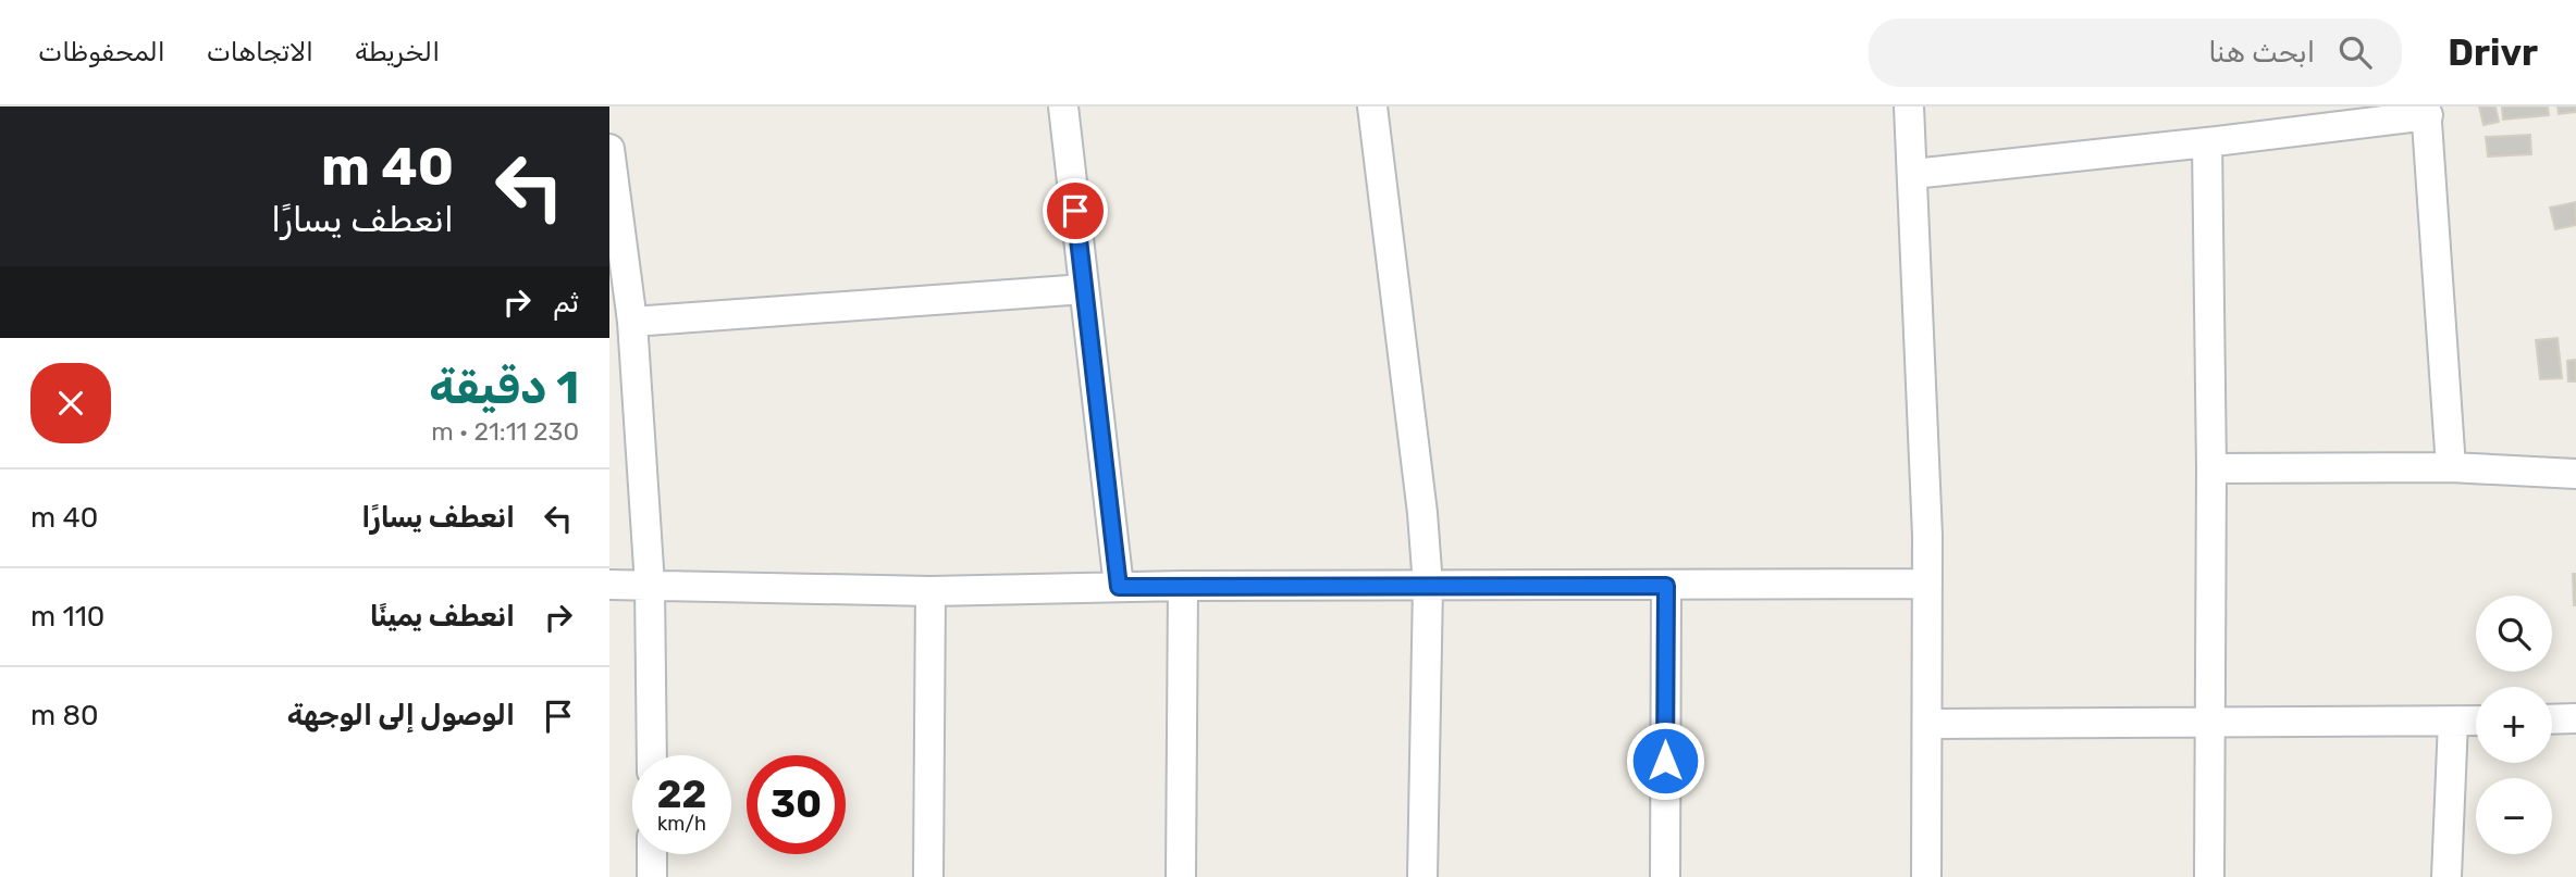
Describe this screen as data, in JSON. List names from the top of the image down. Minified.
{"page":{"header":"Drivr","search":"ابحث هنا","nav":["الخريطة","الاتجاهات","المحفوظات"],"turn":["40 m","انعطف يسارًا"],"then":"ثم","heading":["1 دقيقة","230 m · 21:11"],"list":[{"name":"انعطف يسارًا","value":"40 m"},{"name":"انعطف يمينًا","value":"110 m"},{"name":"الوصول إلى الوجهة","value":"80 m"}],"map_buttons":["+","−"],"speed":"22 km/h","limit":"30"}}
